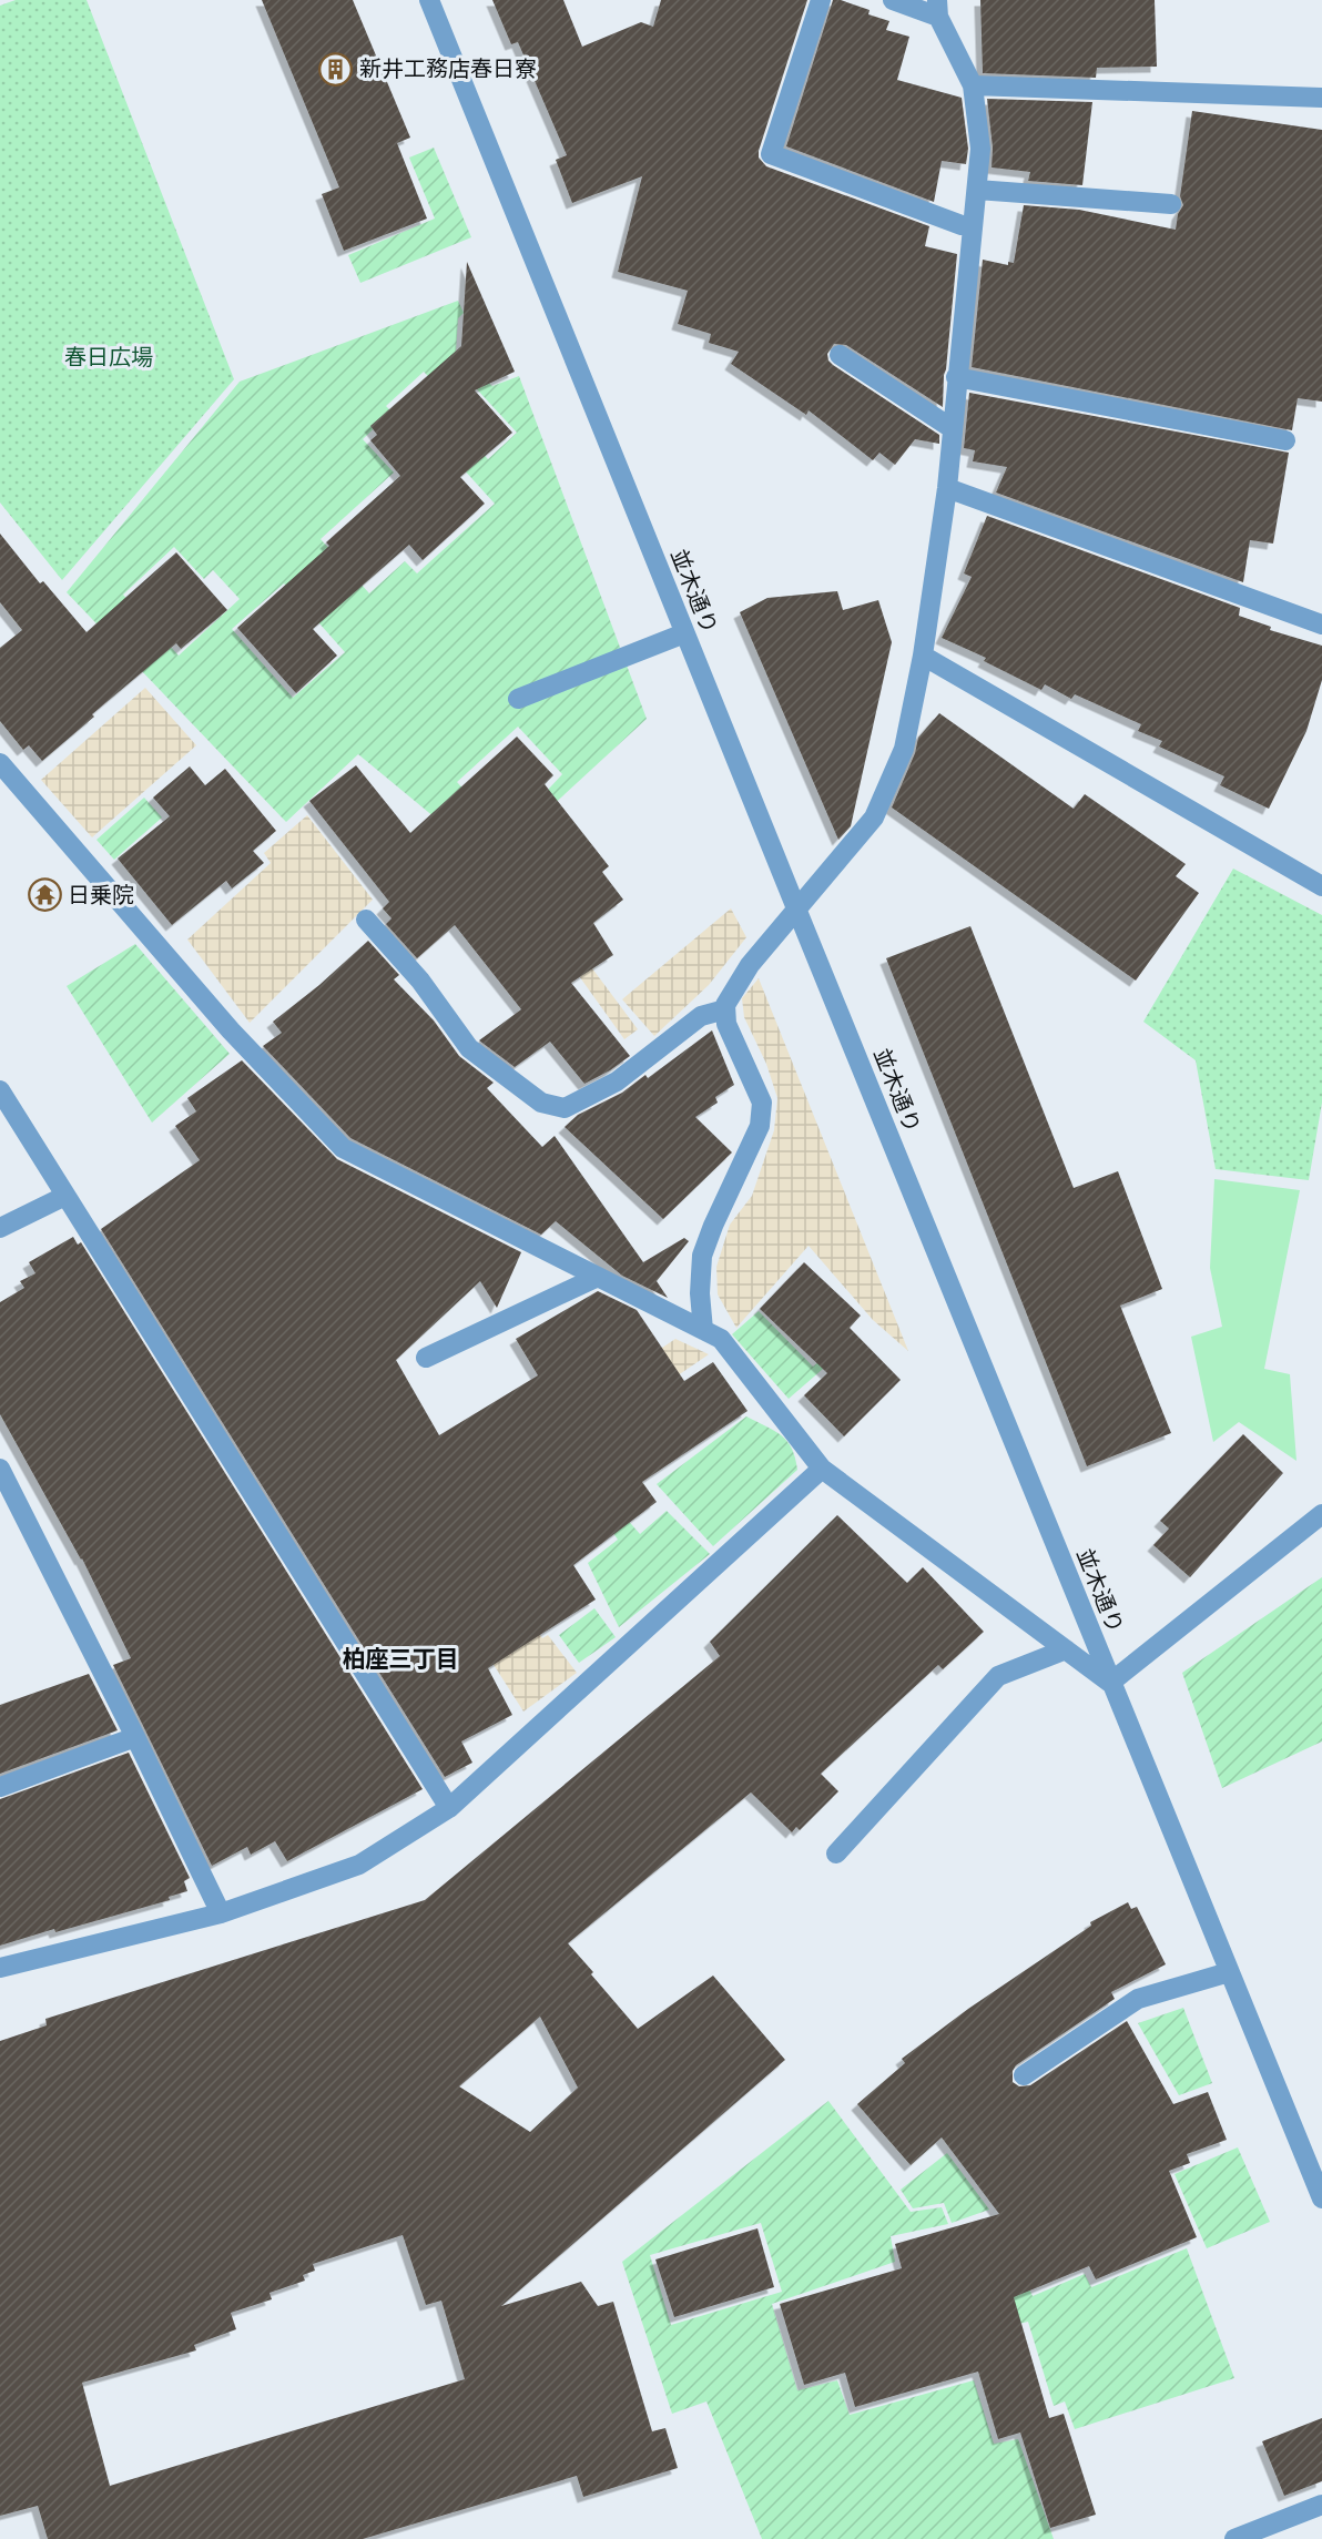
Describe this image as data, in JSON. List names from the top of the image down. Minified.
{"streets":{"street":["並木通り"]},"districts":["柏座三丁目"],"parks":["春日広場"],"places":{"building":["新井工務店春日寮"],"temple":["日乗院"]}}
